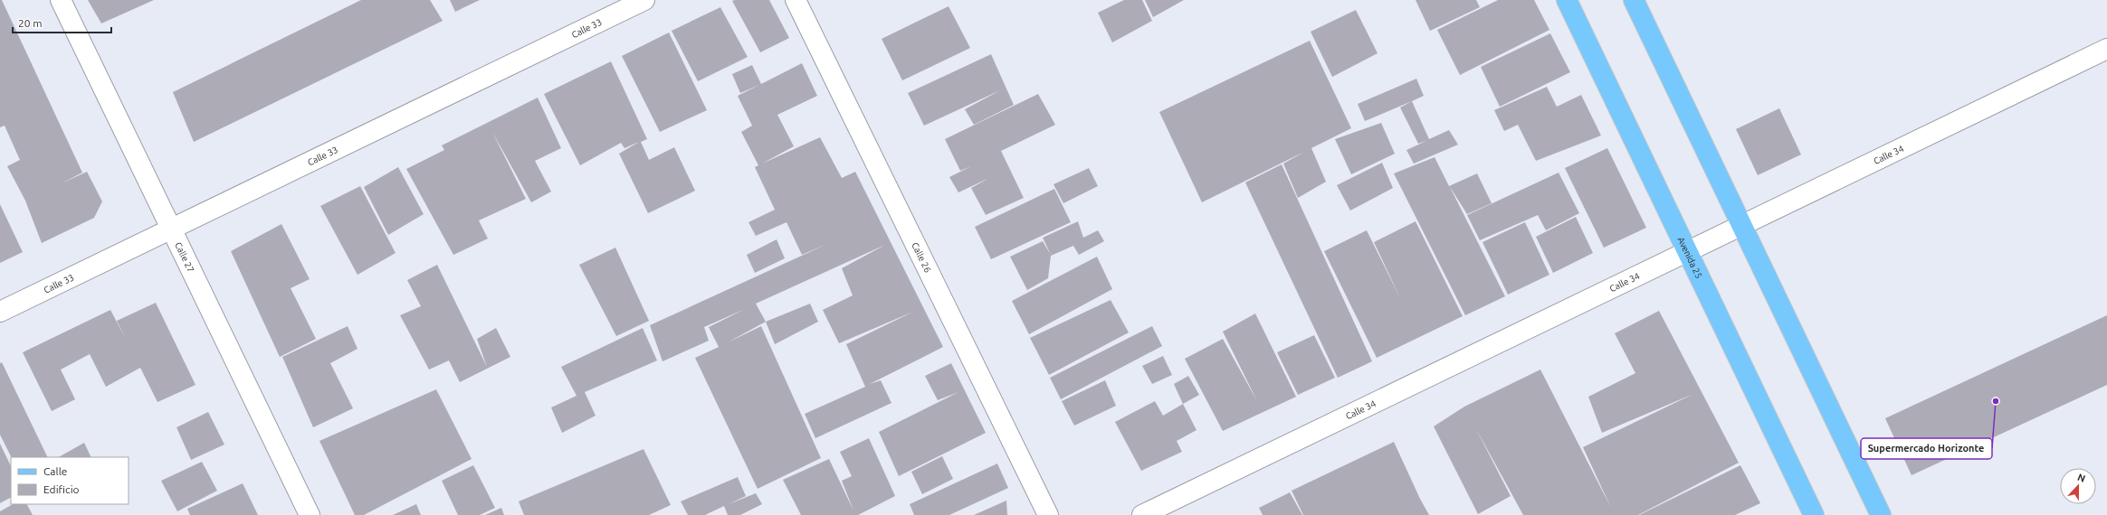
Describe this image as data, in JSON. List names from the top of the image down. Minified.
{"streets":{"main road":["Avenida 25"],"street":["Calle 33","Calle 34","Calle 27","Calle 26"]},"crossings":[["Calle 33","Calle 27"],["Calle 34","Avenida 25"]],"places":["Supermercado Horizonte"],"legend":["Calle","Edificio"],"scale_bar":"20 m","north":"top"}
